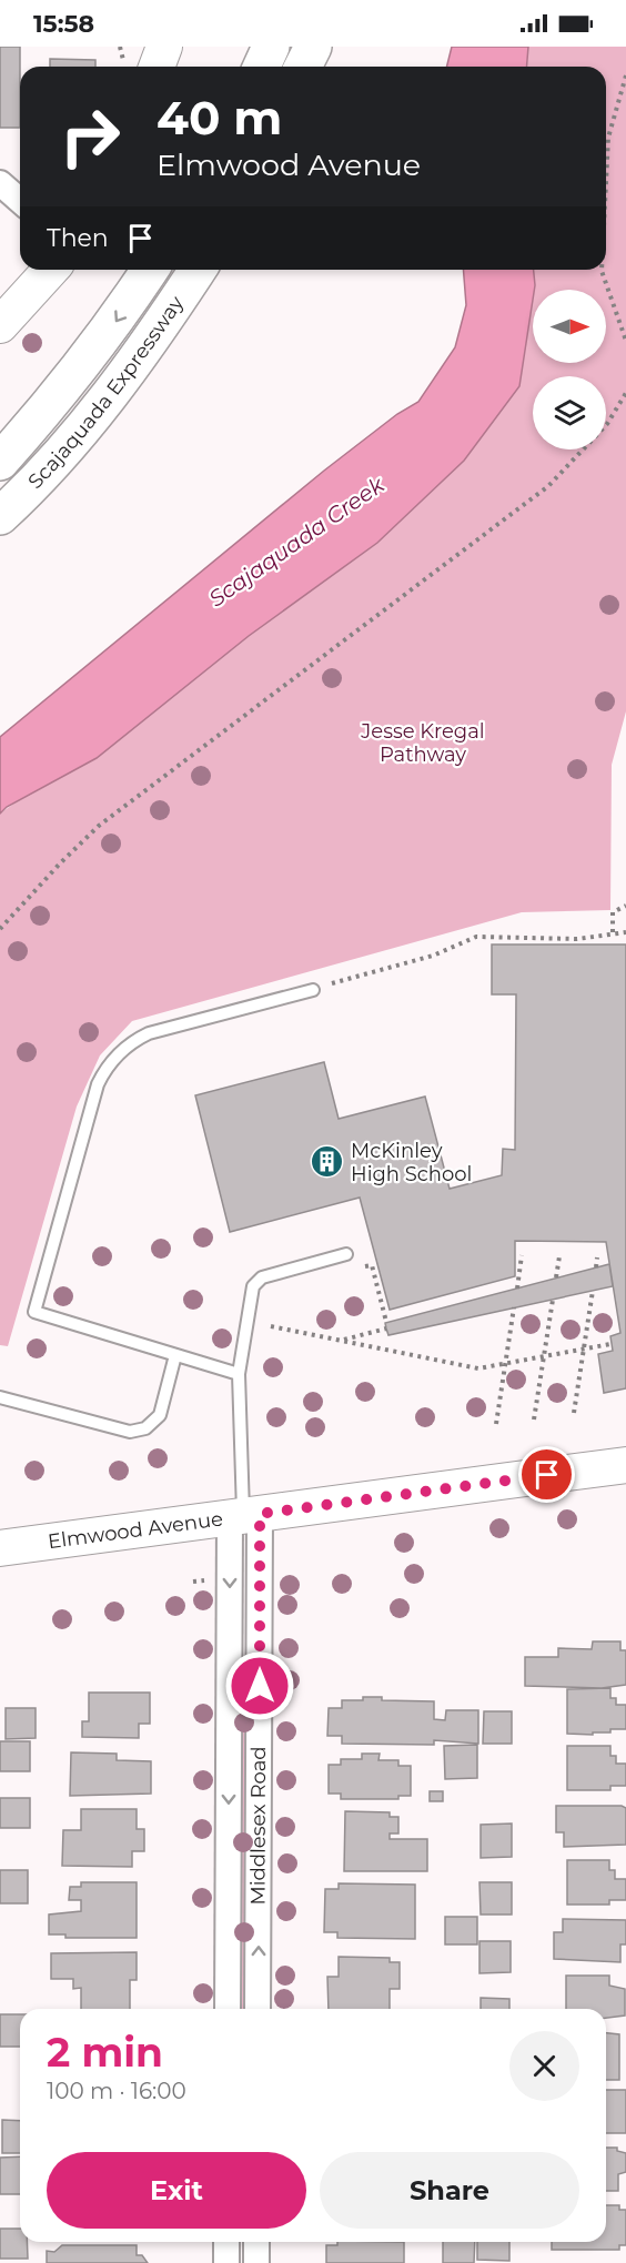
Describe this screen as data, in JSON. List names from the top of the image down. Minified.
{"streets":{"highway":["Scajaquada Expressway"],"street":["Elmwood Avenue","Middlesex Road"]},"crossings":[["Elmwood Avenue","Middlesex Road"]],"water":["Scajaquada Creek"],"parks":["Jesse Kregal Pathway"],"places":{"building":["McKinley High School"]},"north":"right","page":{"status":"15:58","turn":["40 m","Elmwood Avenue"],"then":"Then","heading":["2 min","100 m · 16:00"],"buttons":["Exit","Share"]}}
